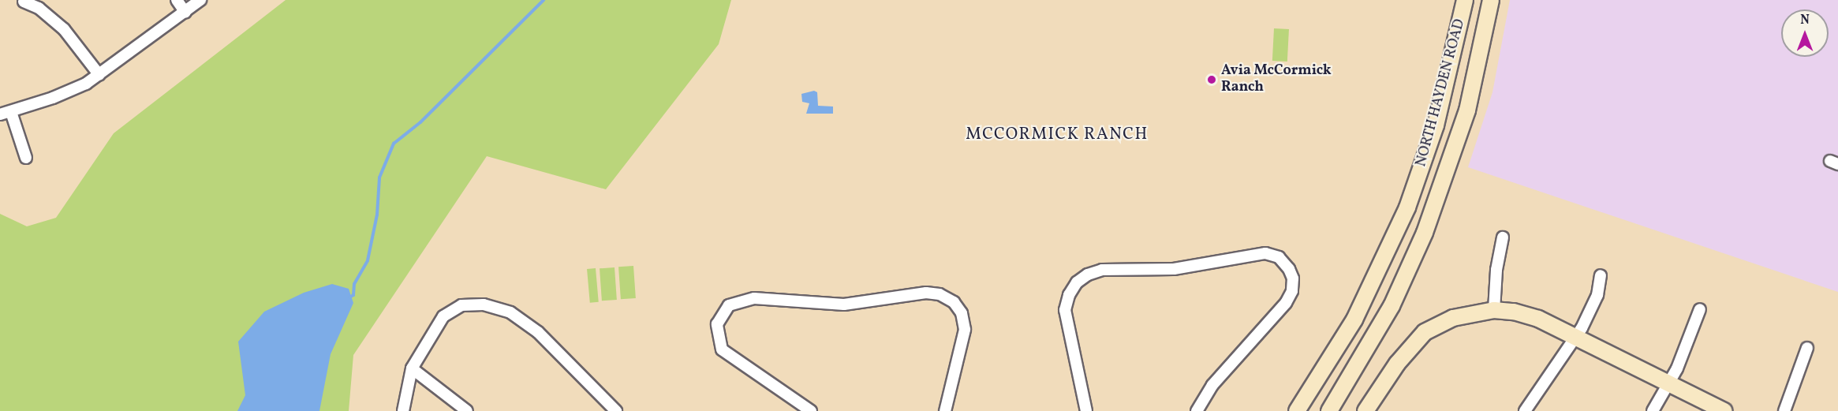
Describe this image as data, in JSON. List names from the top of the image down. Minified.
{"streets":{"main road":["NORTH HAYDEN ROAD"]},"districts":["MCCORMICK RANCH"],"places":["Avia McCormick Ranch"],"north":"top"}
